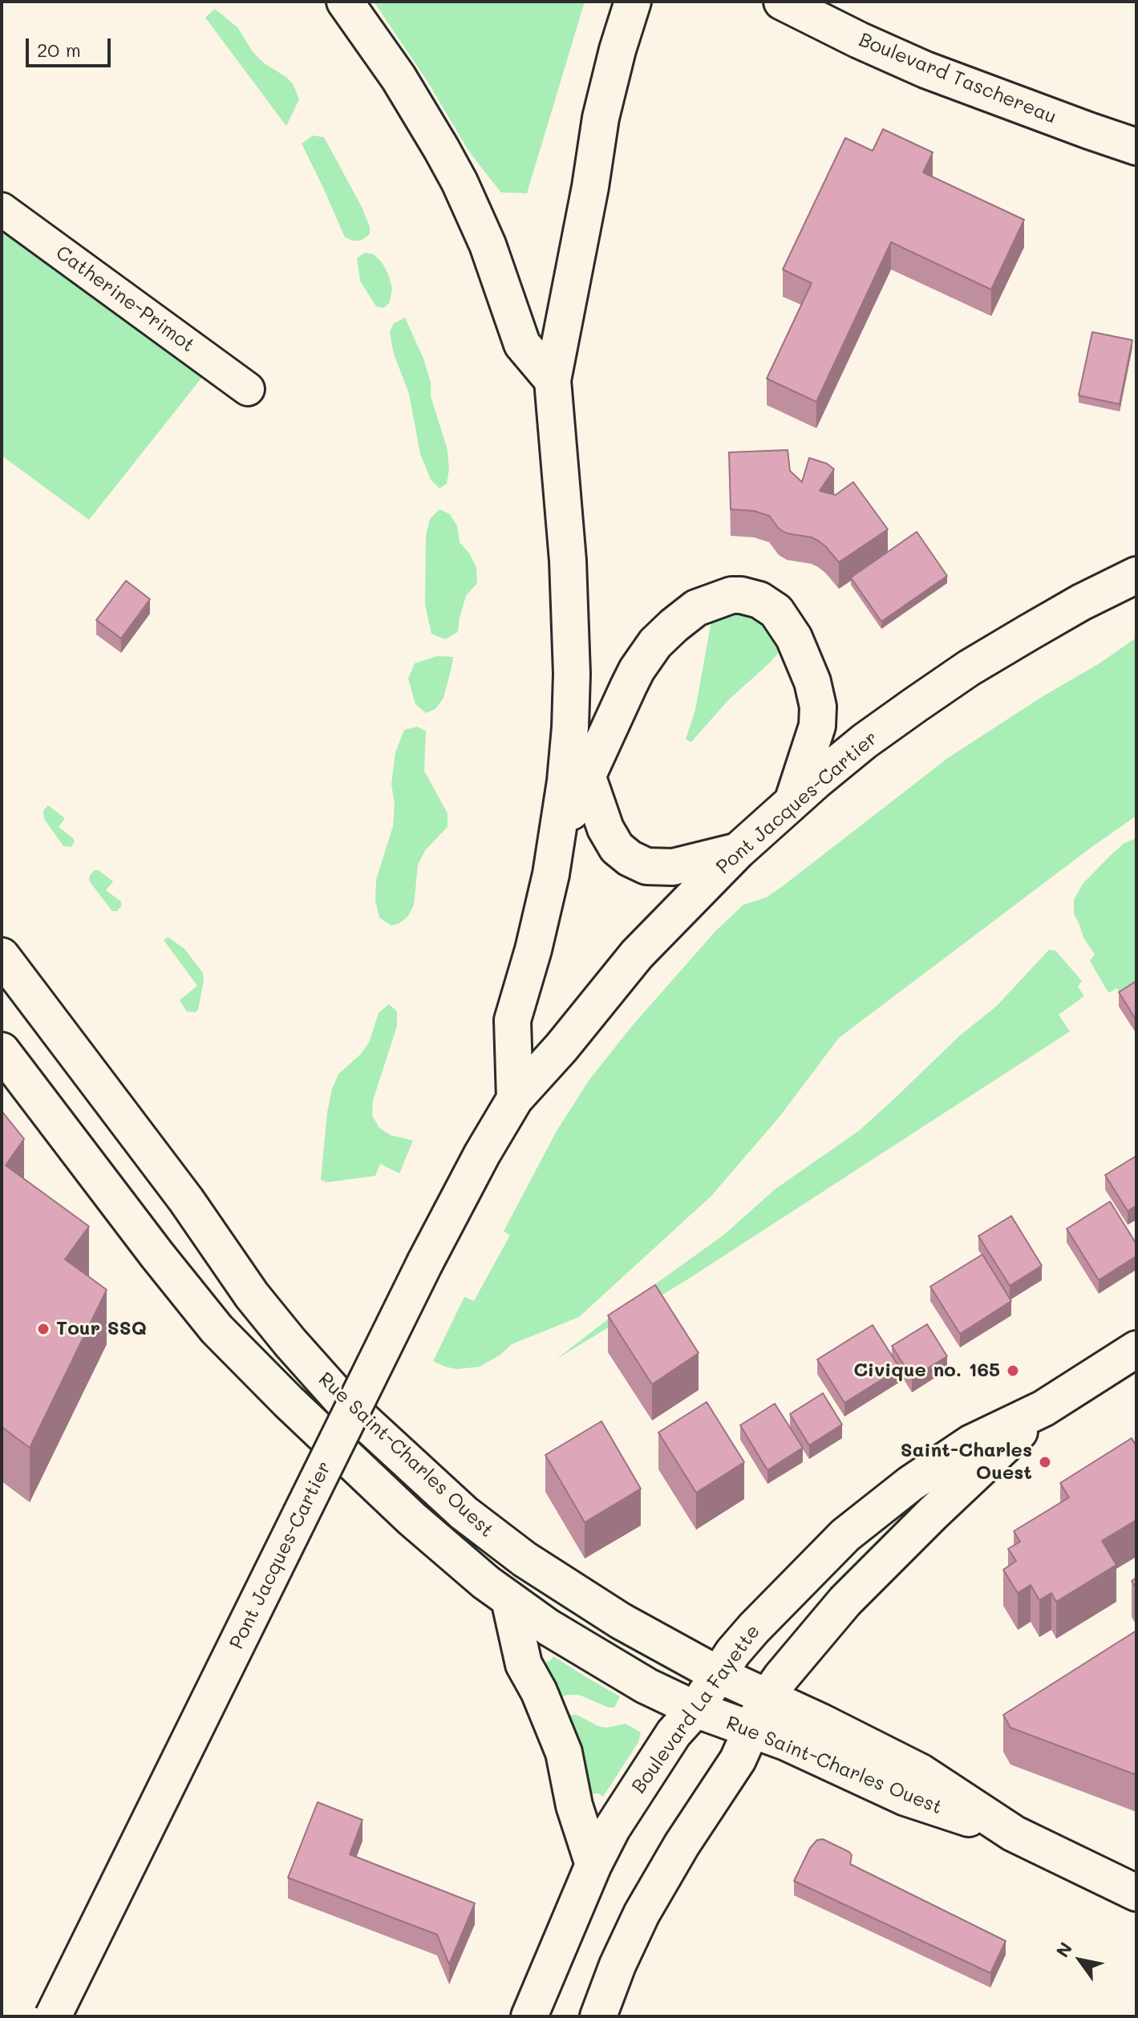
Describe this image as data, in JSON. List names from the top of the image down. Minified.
{"streets":{"main road":["Boulevard Taschereau","Pont Jacques-Cartier","Rue Saint-Charles Ouest","Boulevard La Fayette"],"street":["Catherine-Primot"]},"crossings":[["Rue Saint-Charles Ouest","Boulevard La Fayette"]],"places":["Tour SSQ","Civique no. 165","Saint-Charles Ouest"],"scale_bar":"20 m","north":"top left"}
